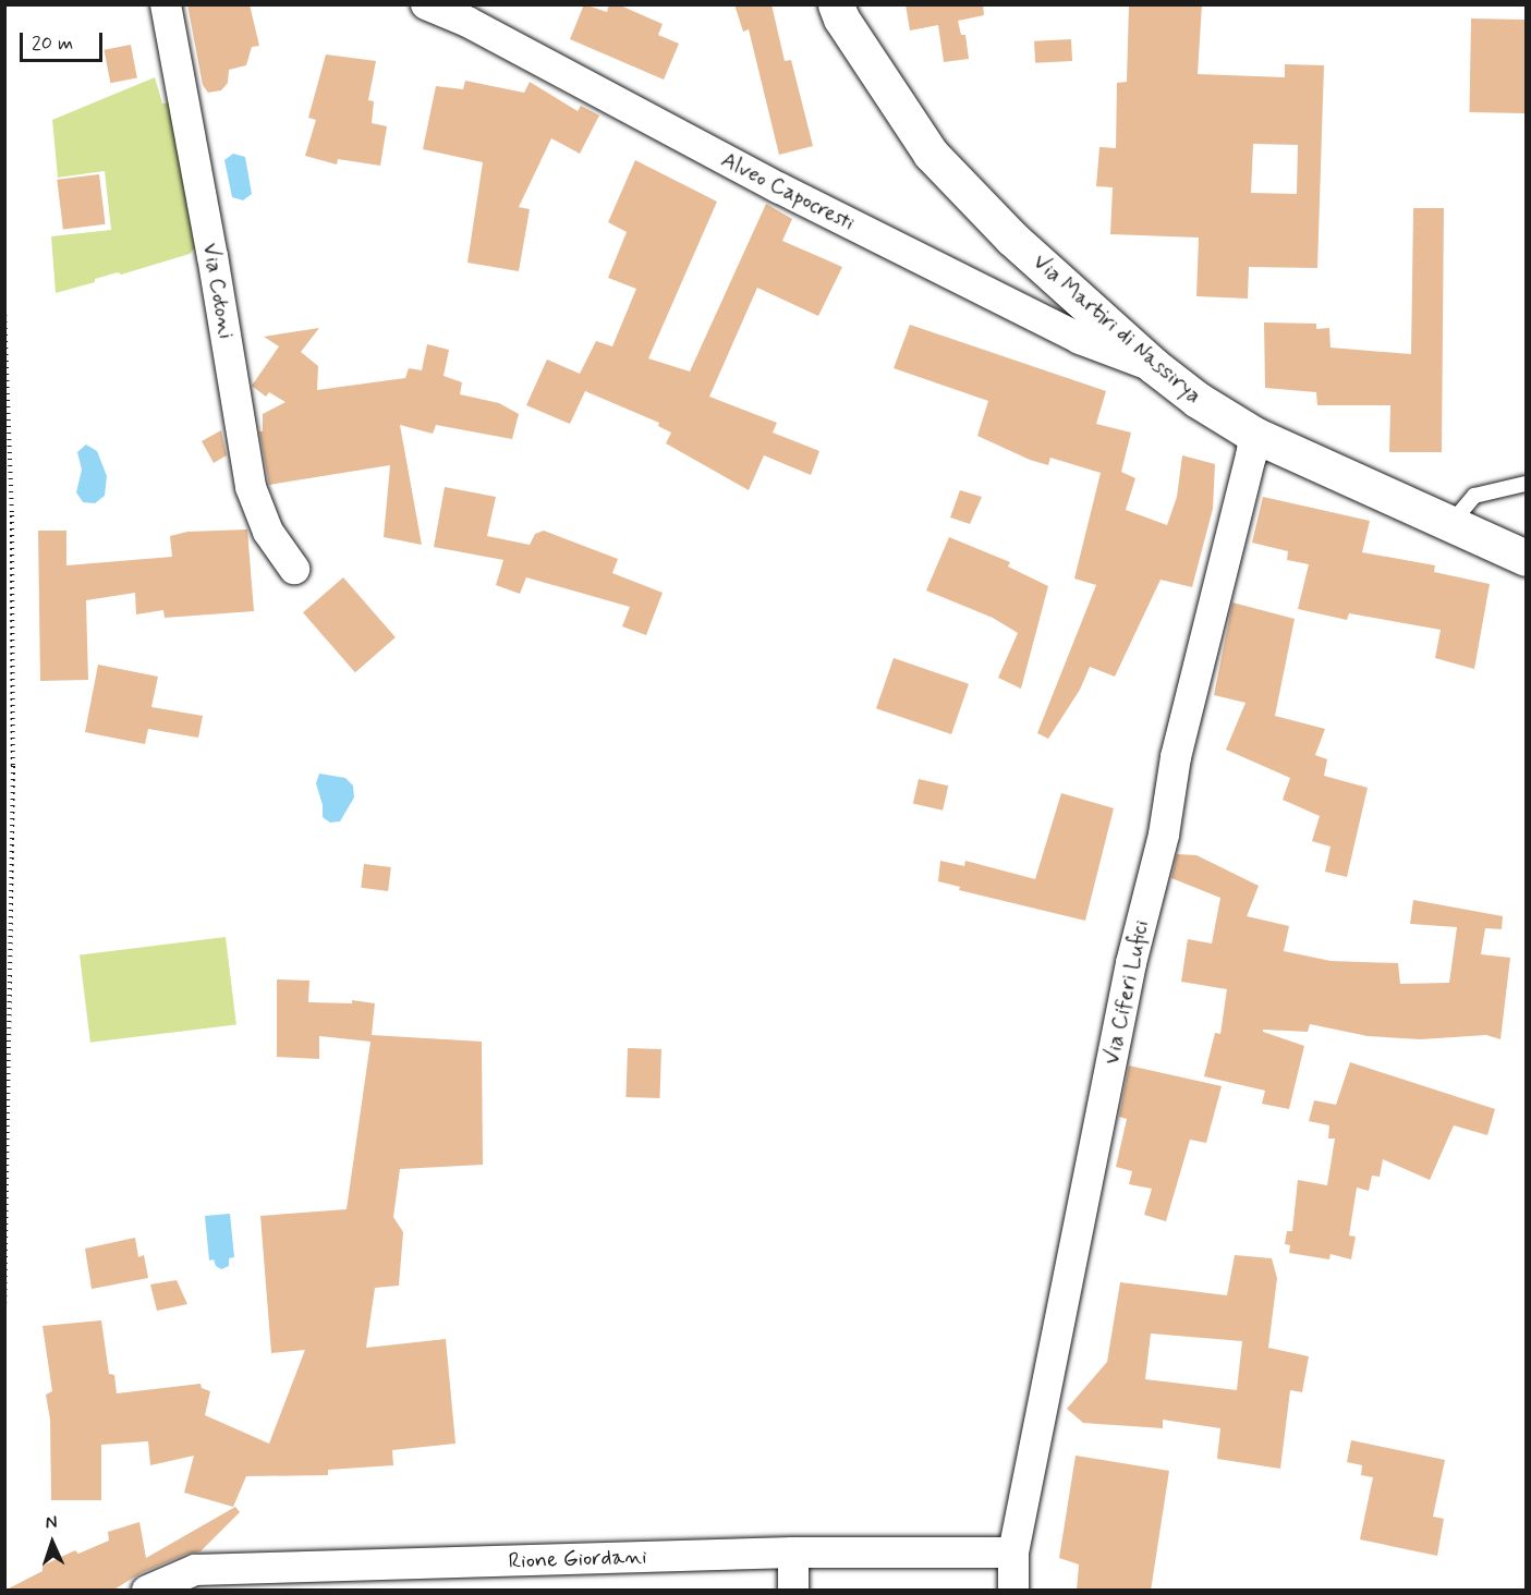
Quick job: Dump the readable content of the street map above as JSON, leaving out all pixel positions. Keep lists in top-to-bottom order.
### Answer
{
  "streets": {
    "street": [
      "Alveo Capocresti",
      "Via Cotoni",
      "Via Martiri di Nassirya",
      "Via Ciferi Lufici",
      "Rione Giordani"
    ]
  },
  "crossings": [
    ["Alveo Capocresti", "Via Martiri di Nassirya"],
    ["Via Martiri di Nassirya", "Via Ciferi Lufici"],
    ["Via Ciferi Lufici", "Rione Giordani"]
  ],
  "scale_bar": "20 m",
  "north": "top"
}
